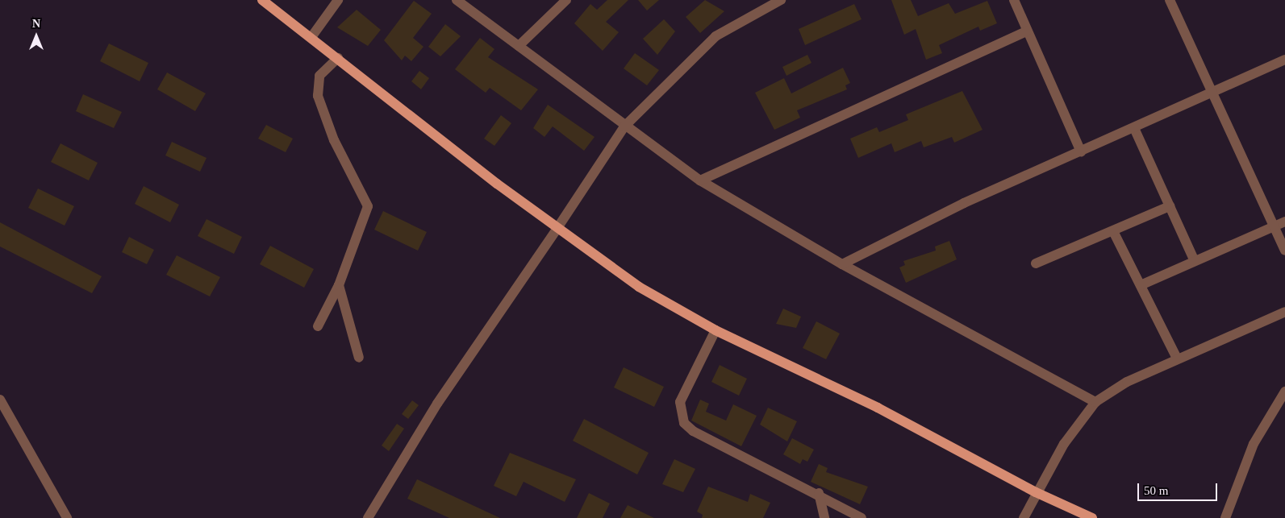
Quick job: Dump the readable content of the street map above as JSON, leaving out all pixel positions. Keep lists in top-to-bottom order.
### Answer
{
  "scale_bar": "50 m",
  "north": "top"
}
